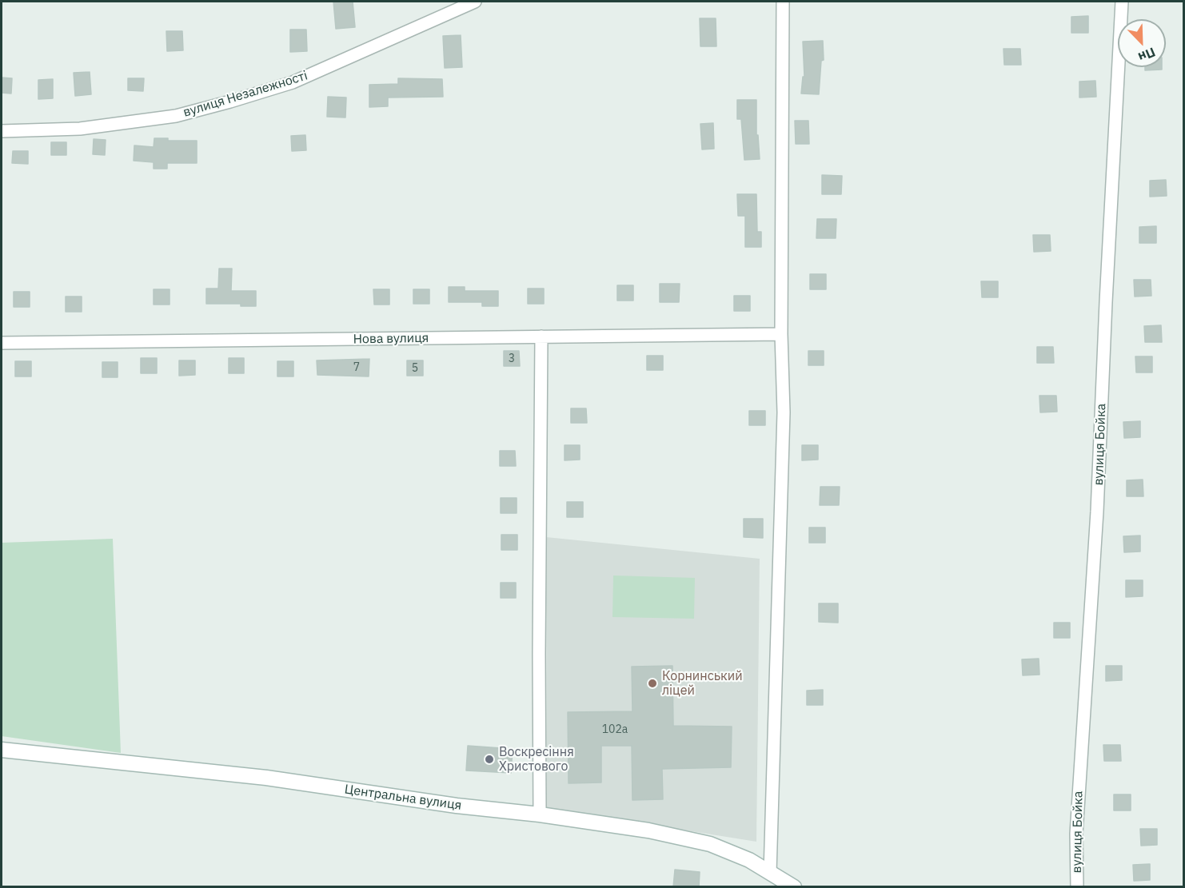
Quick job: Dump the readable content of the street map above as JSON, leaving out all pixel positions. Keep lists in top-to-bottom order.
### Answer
{
  "streets": {
    "street": [
      "вулиця Незалежності",
      "Нова вулиця",
      "вулиця Бойка",
      "Центральна вулиця"
    ]
  },
  "places": ["Корнинський ліцей", "Воскресіння Христового"],
  "house_numbers": [
    "3",
    "7",
    "5",
    "102а"
  ],
  "north": "bottom right"
}
